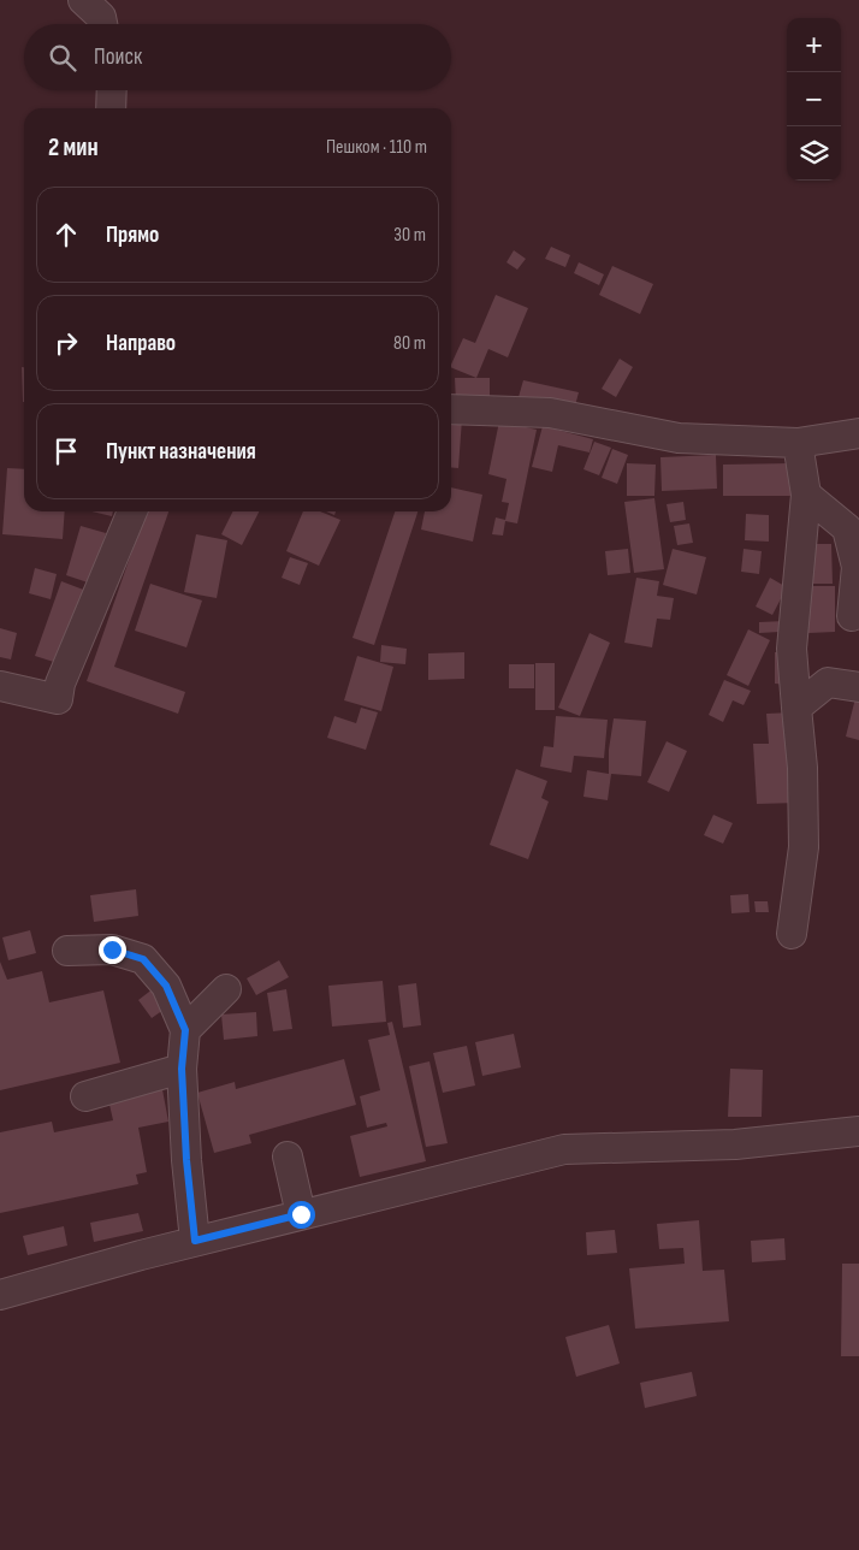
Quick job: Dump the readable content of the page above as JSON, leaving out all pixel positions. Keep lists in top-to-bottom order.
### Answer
{
  "page": {
    "map_buttons": ["+", "−"],
    "search": "Поиск",
    "heading": ["2 мин", "Пешком · 110 m"],
    "list": [
      ["Прямо", "30 m"],
      ["Направо", "80 m"],
      "Пункт назначения"
    ]
  }
}
